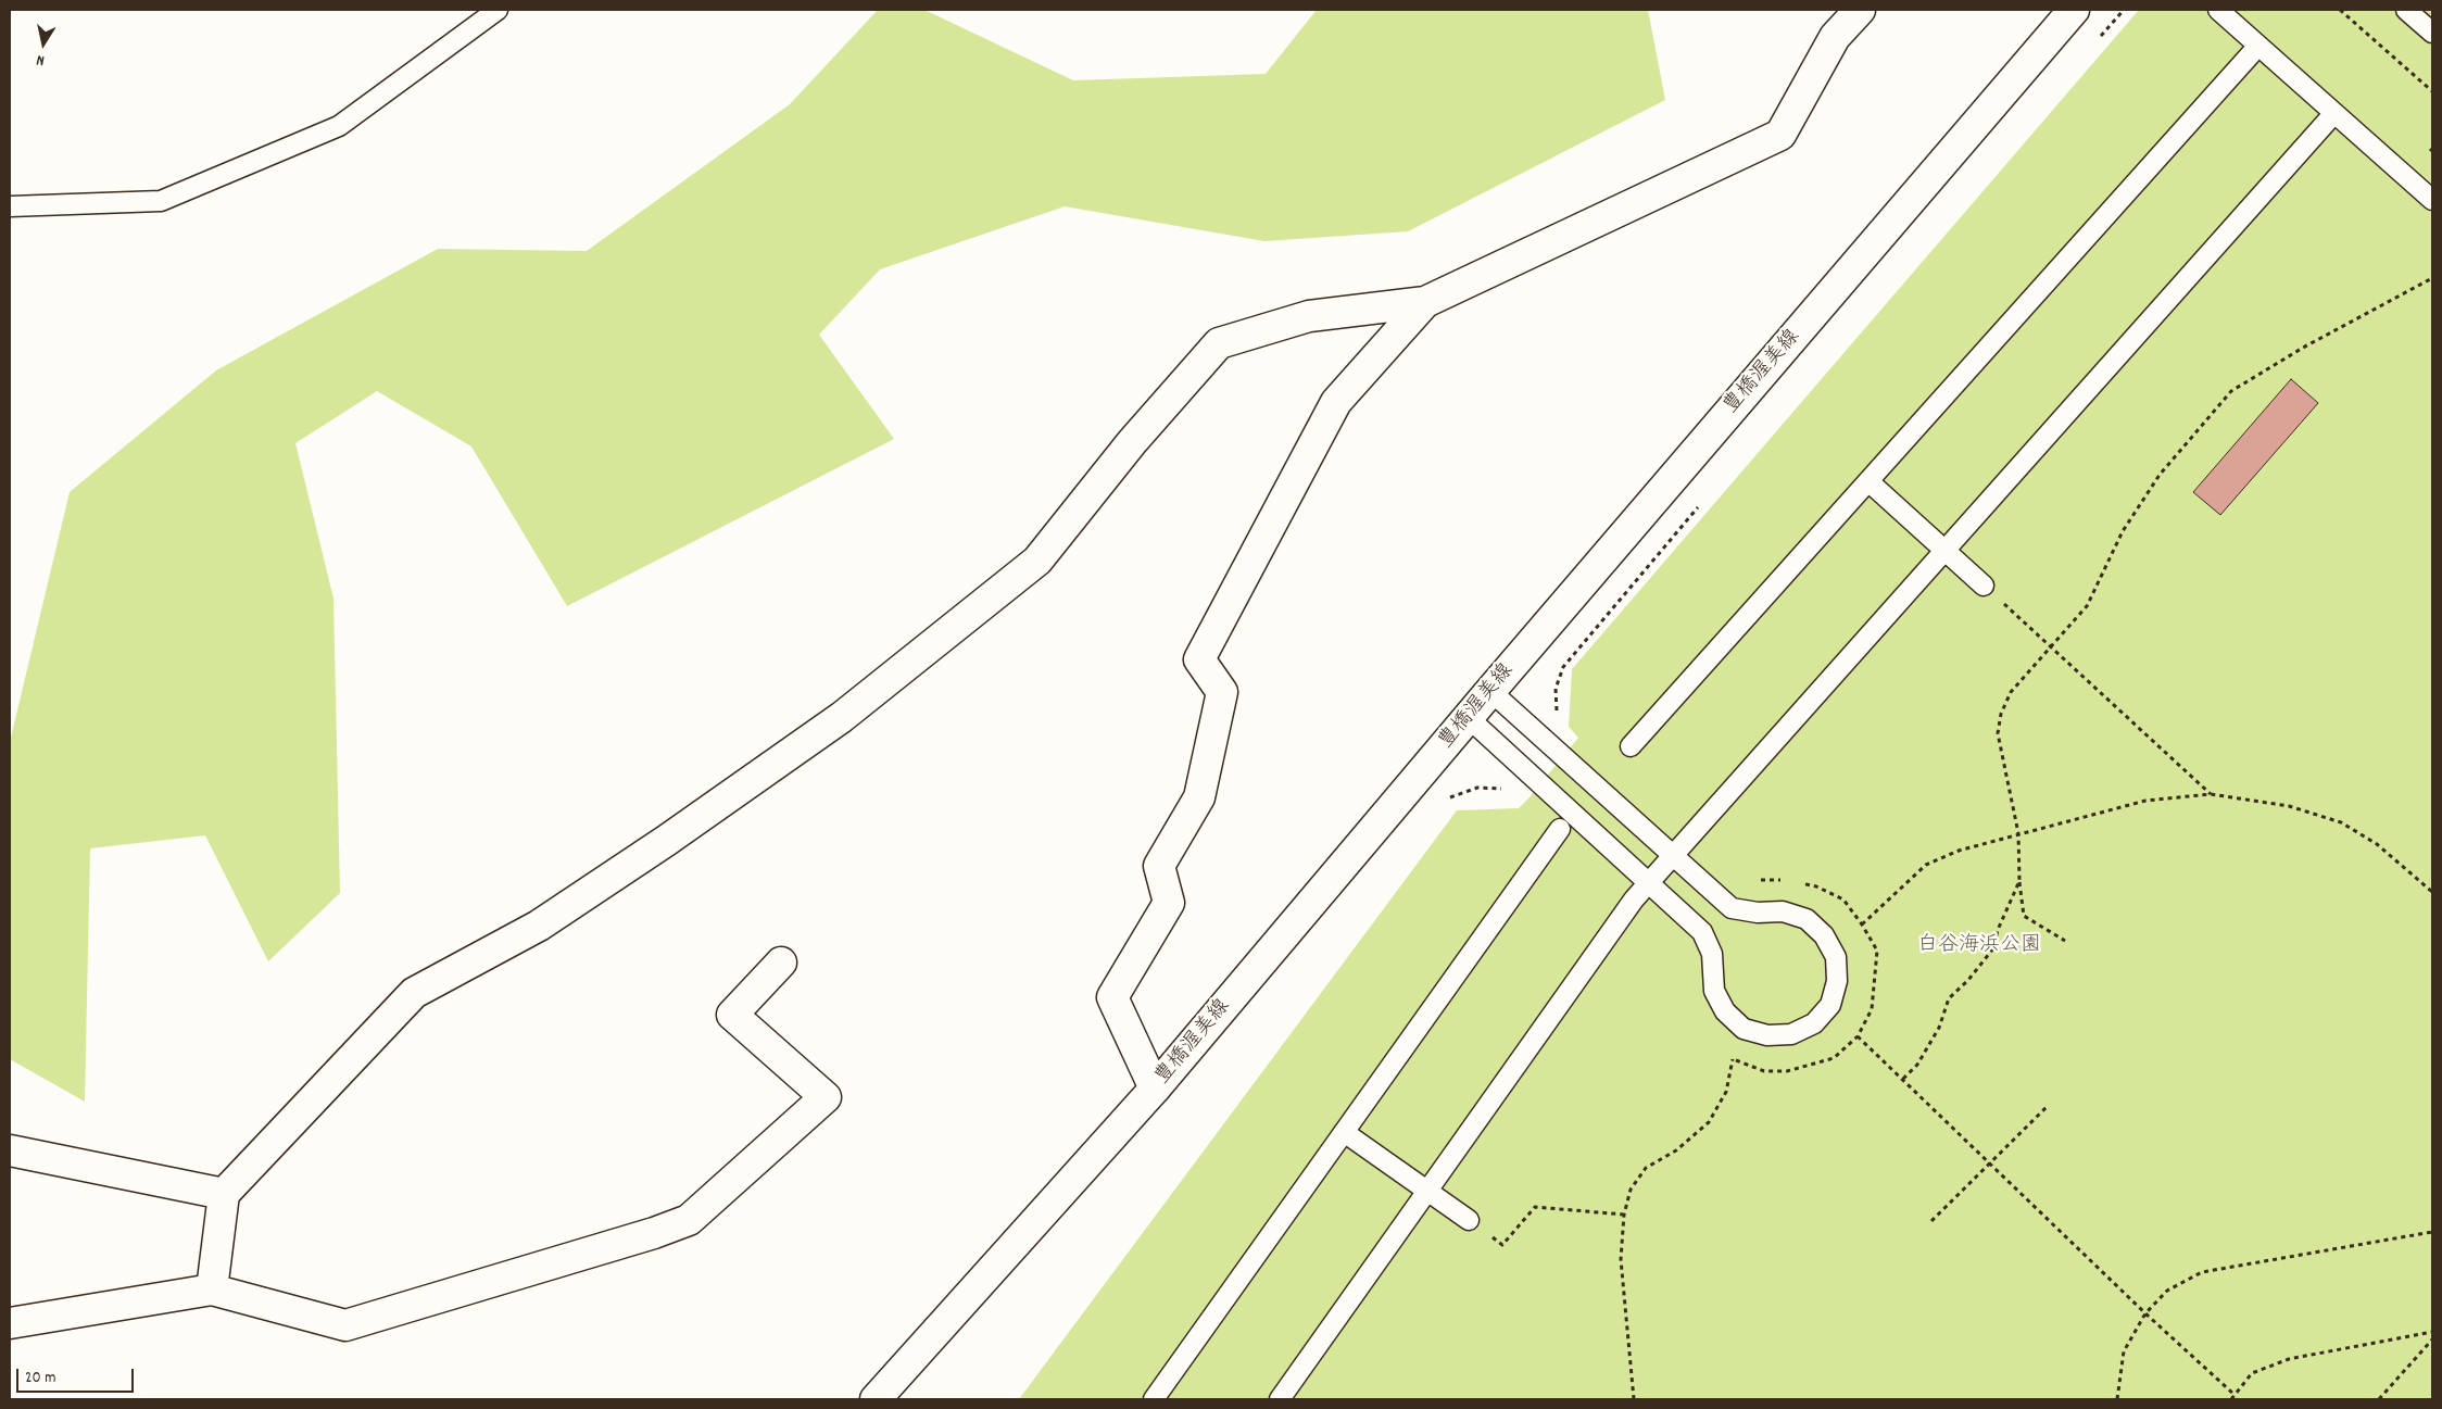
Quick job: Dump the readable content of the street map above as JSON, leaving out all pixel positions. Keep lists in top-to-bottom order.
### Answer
{
  "streets": {
    "street": ["豊橋渥美線"]
  },
  "parks": ["白谷海浜公園"],
  "scale_bar": "20 m",
  "north": "bottom"
}
